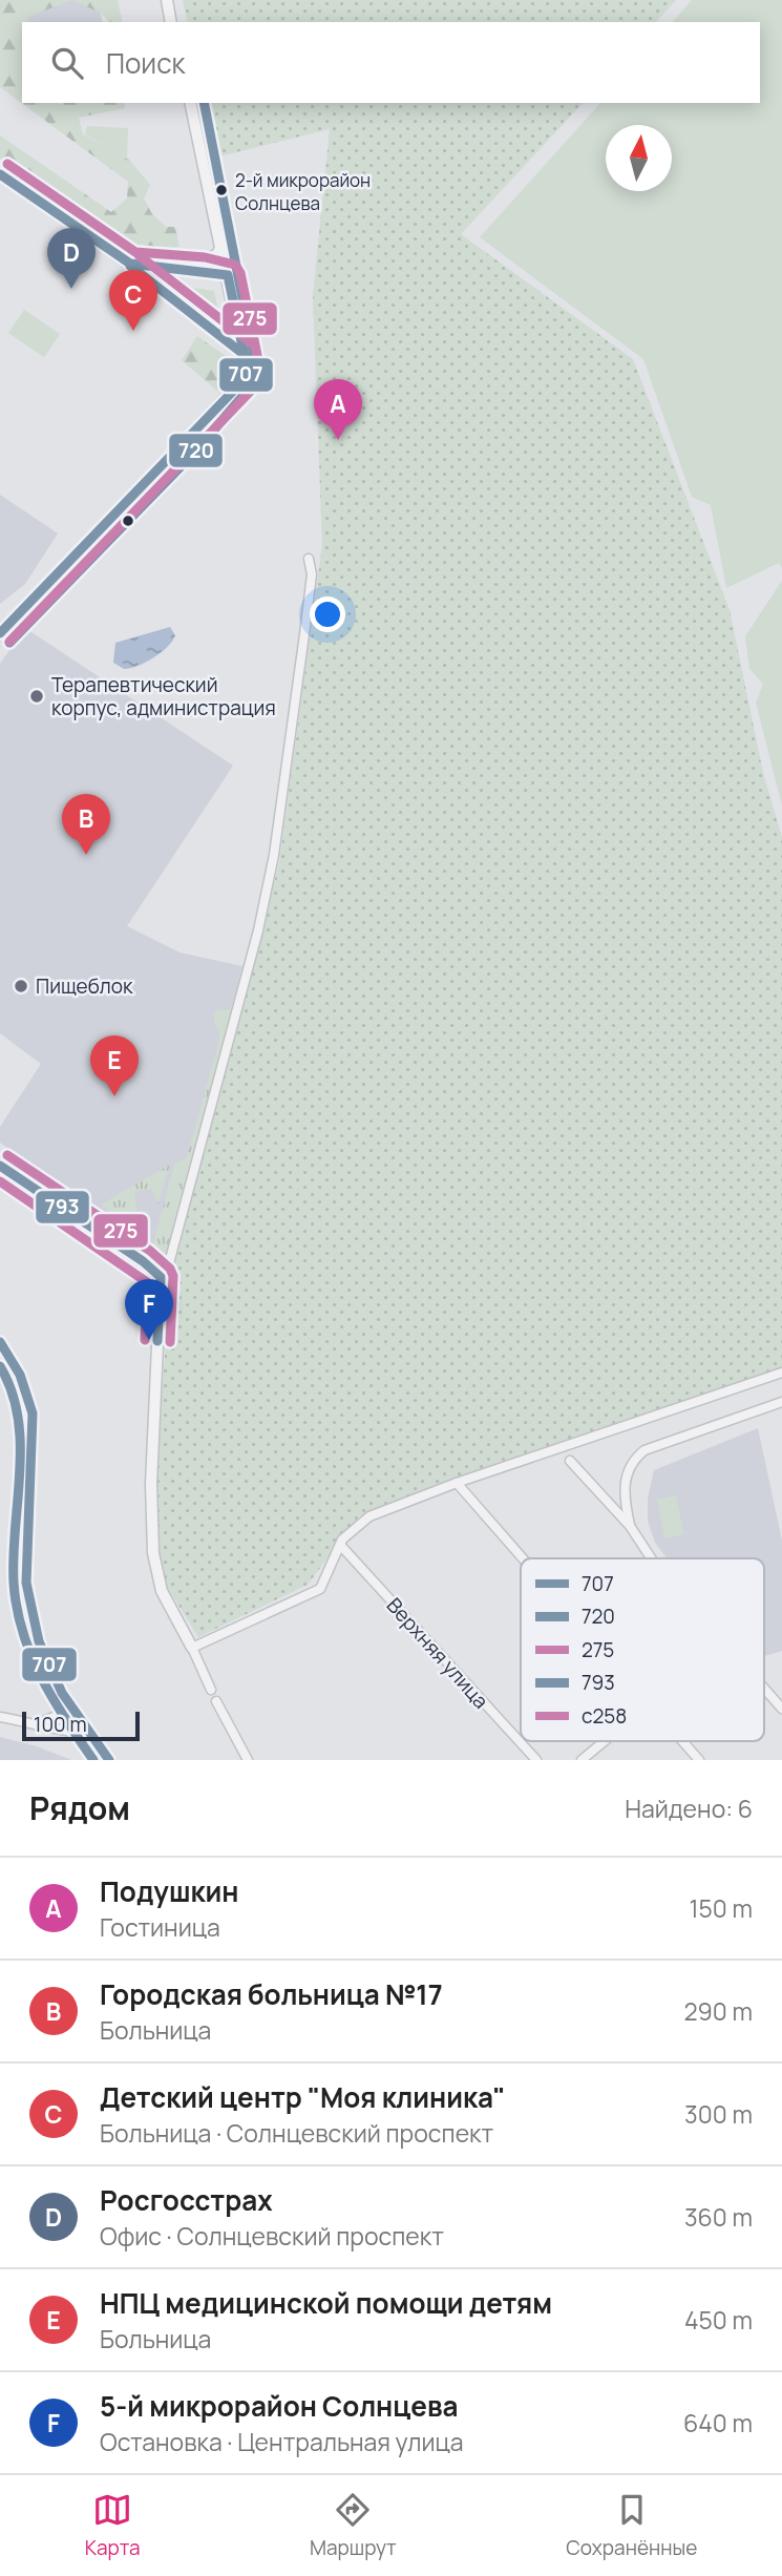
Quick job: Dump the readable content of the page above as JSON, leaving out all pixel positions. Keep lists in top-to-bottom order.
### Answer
{
  "streets": {
    "street": ["Верхняя улица"]
  },
  "places": ["2-й микрорайон Солнцева", "Терапевтический корпус, администрация", "Пищеблок"],
  "lines": [
    "transit line 720",
    "transit line 275",
    "transit line 707",
    "transit line 793",
    "transit line с258"
  ],
  "legend": [
    "707",
    "720",
    "275",
    "793",
    "с258"
  ],
  "scale_bar": "100 m",
  "north": "top",
  "page": {
    "search": "Поиск",
    "pins": [
      "D",
      "C",
      "A",
      "B",
      "E",
      "F"
    ],
    "scale": "100 m",
    "heading": ["Рядом", "Найдено: 6"],
    "list": [
      {
        "mark": "A",
        "name": "Подушкин",
        "note": "Гостиница",
        "value": "150 m"
      },
      {
        "mark": "B",
        "name": "Городская больница №17",
        "note": "Больница",
        "value": "290 m"
      },
      {
        "mark": "C",
        "name": "Детский центр \"Моя клиника\"",
        "note": "Больница · Солнцевский проспект",
        "value": "300 m"
      },
      {
        "mark": "D",
        "name": "Росгосстрах",
        "note": "Офис · Солнцевский проспект",
        "value": "360 m"
      },
      {
        "mark": "E",
        "name": "НПЦ медицинской помощи детям",
        "note": "Больница",
        "value": "450 m"
      },
      {
        "mark": "F",
        "name": "5-й микрорайон Солнцева",
        "note": "Остановка · Центральная улица",
        "value": "640 m"
      }
    ],
    "nav": ["Карта", "Маршрут", "Сохранённые"]
  }
}
